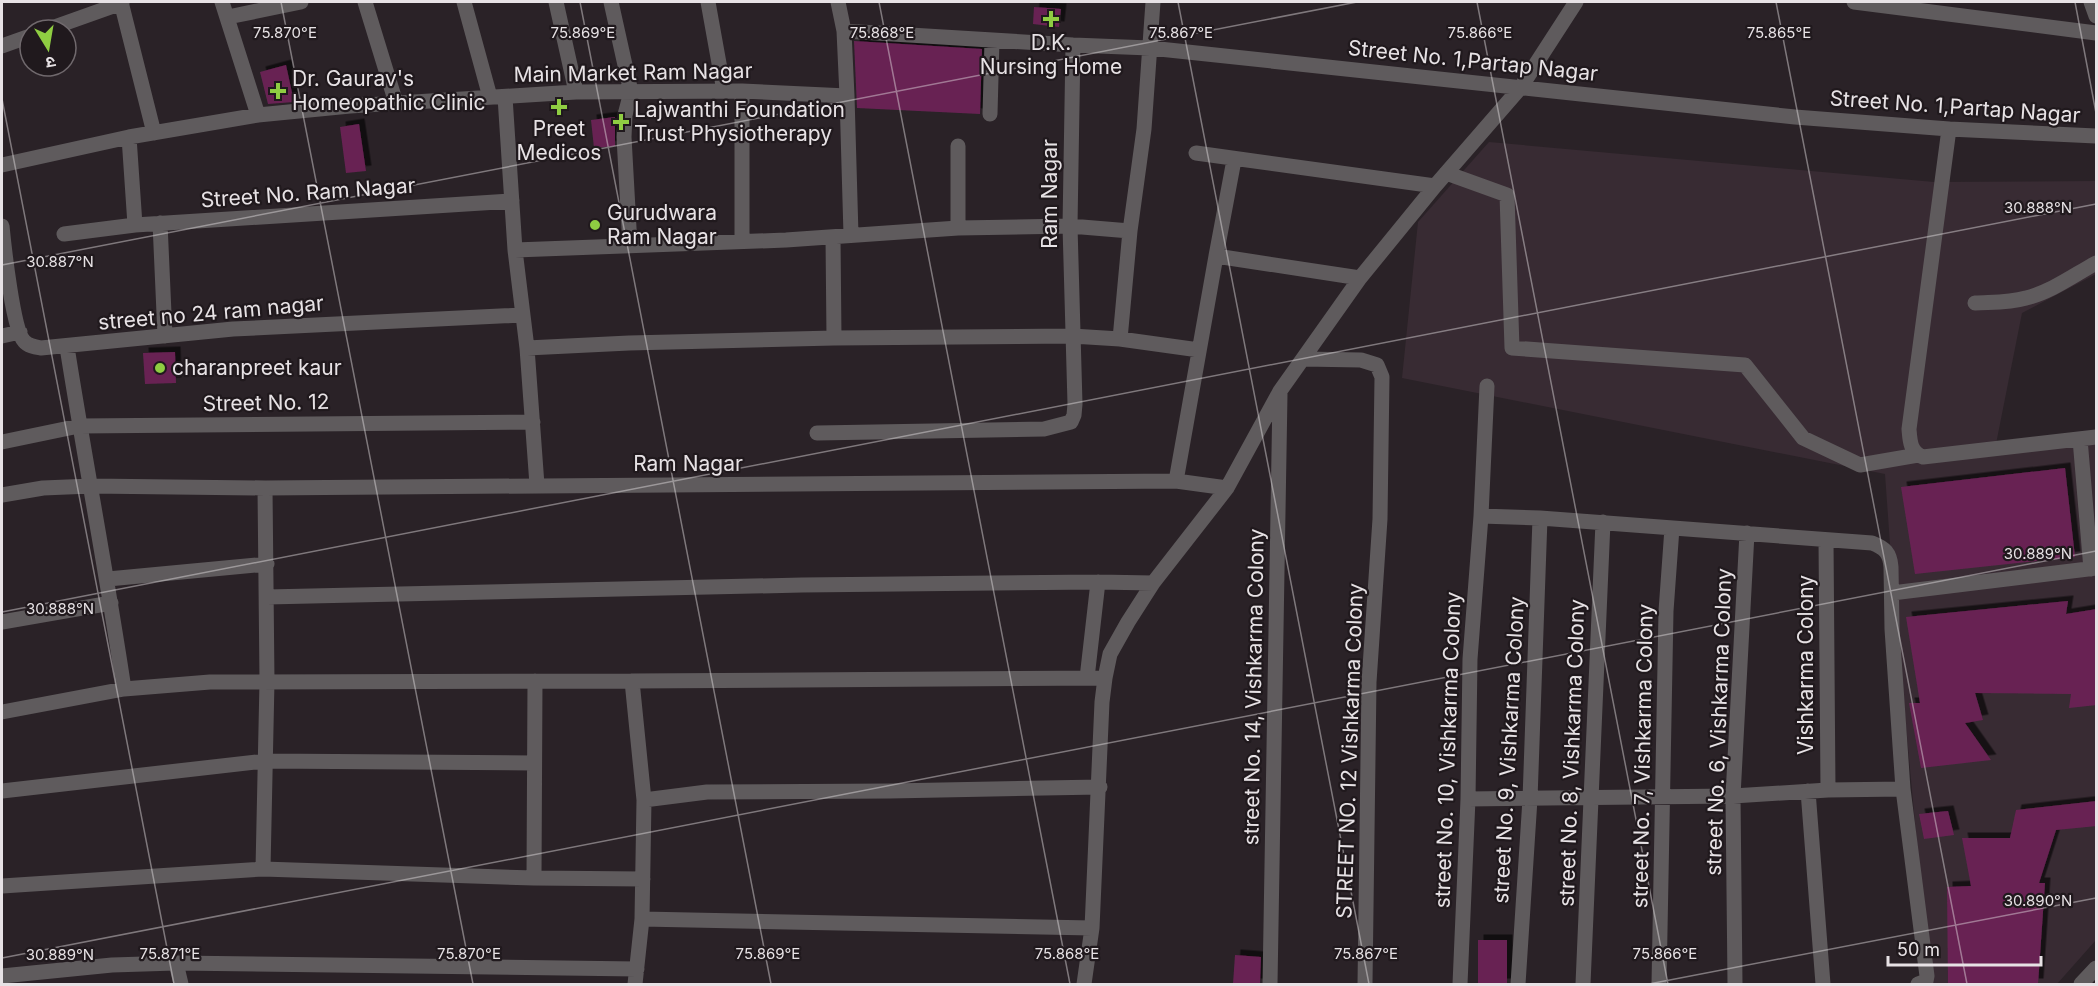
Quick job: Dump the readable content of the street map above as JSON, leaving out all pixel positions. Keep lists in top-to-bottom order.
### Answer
{
  "streets": {
    "street": [
      "Street No. 1,Partap Nagar",
      "Main Market Ram Nagar",
      "Street No. Ram Nagar",
      "Ram Nagar",
      "street no 24 ram nagar",
      "Street No. 12",
      "Vishkarma Colony",
      "street No. 14, Vishkarma Colony",
      "street No. 6, Vishkarma Colony",
      "street No. 10, Vishkarma Colony",
      "street No. 9, Vishkarma Colony",
      "STREET NO. 12 Vishkarma Colony",
      "street No. 8, Vishkarma Colony",
      "street No. 7, Vishkarma Colony"
    ]
  },
  "crossings": [
    ["Street No. 1,Partap Nagar", "Ram Nagar"]
  ],
  "places": {
    "health": [
      "D.K. Nursing Home",
      "Dr. Gaurav's Homeopathic Clinic",
      "Preet Medicos",
      "Lajwanthi Foundation Trust Physiotherapy"
    ],
    "other": ["Gurudwara Ram Nagar", "charanpreet kaur"]
  },
  "scale_bar": "50 m",
  "north": "bottom",
  "coordinates": [
    "75.870°E",
    "75.869°E",
    "75.868°E",
    "75.867°E",
    "75.866°E",
    "75.865°E",
    "30.888°N",
    "30.887°N",
    "30.889°N",
    "30.890°N",
    "75.871°E"
  ]
}
